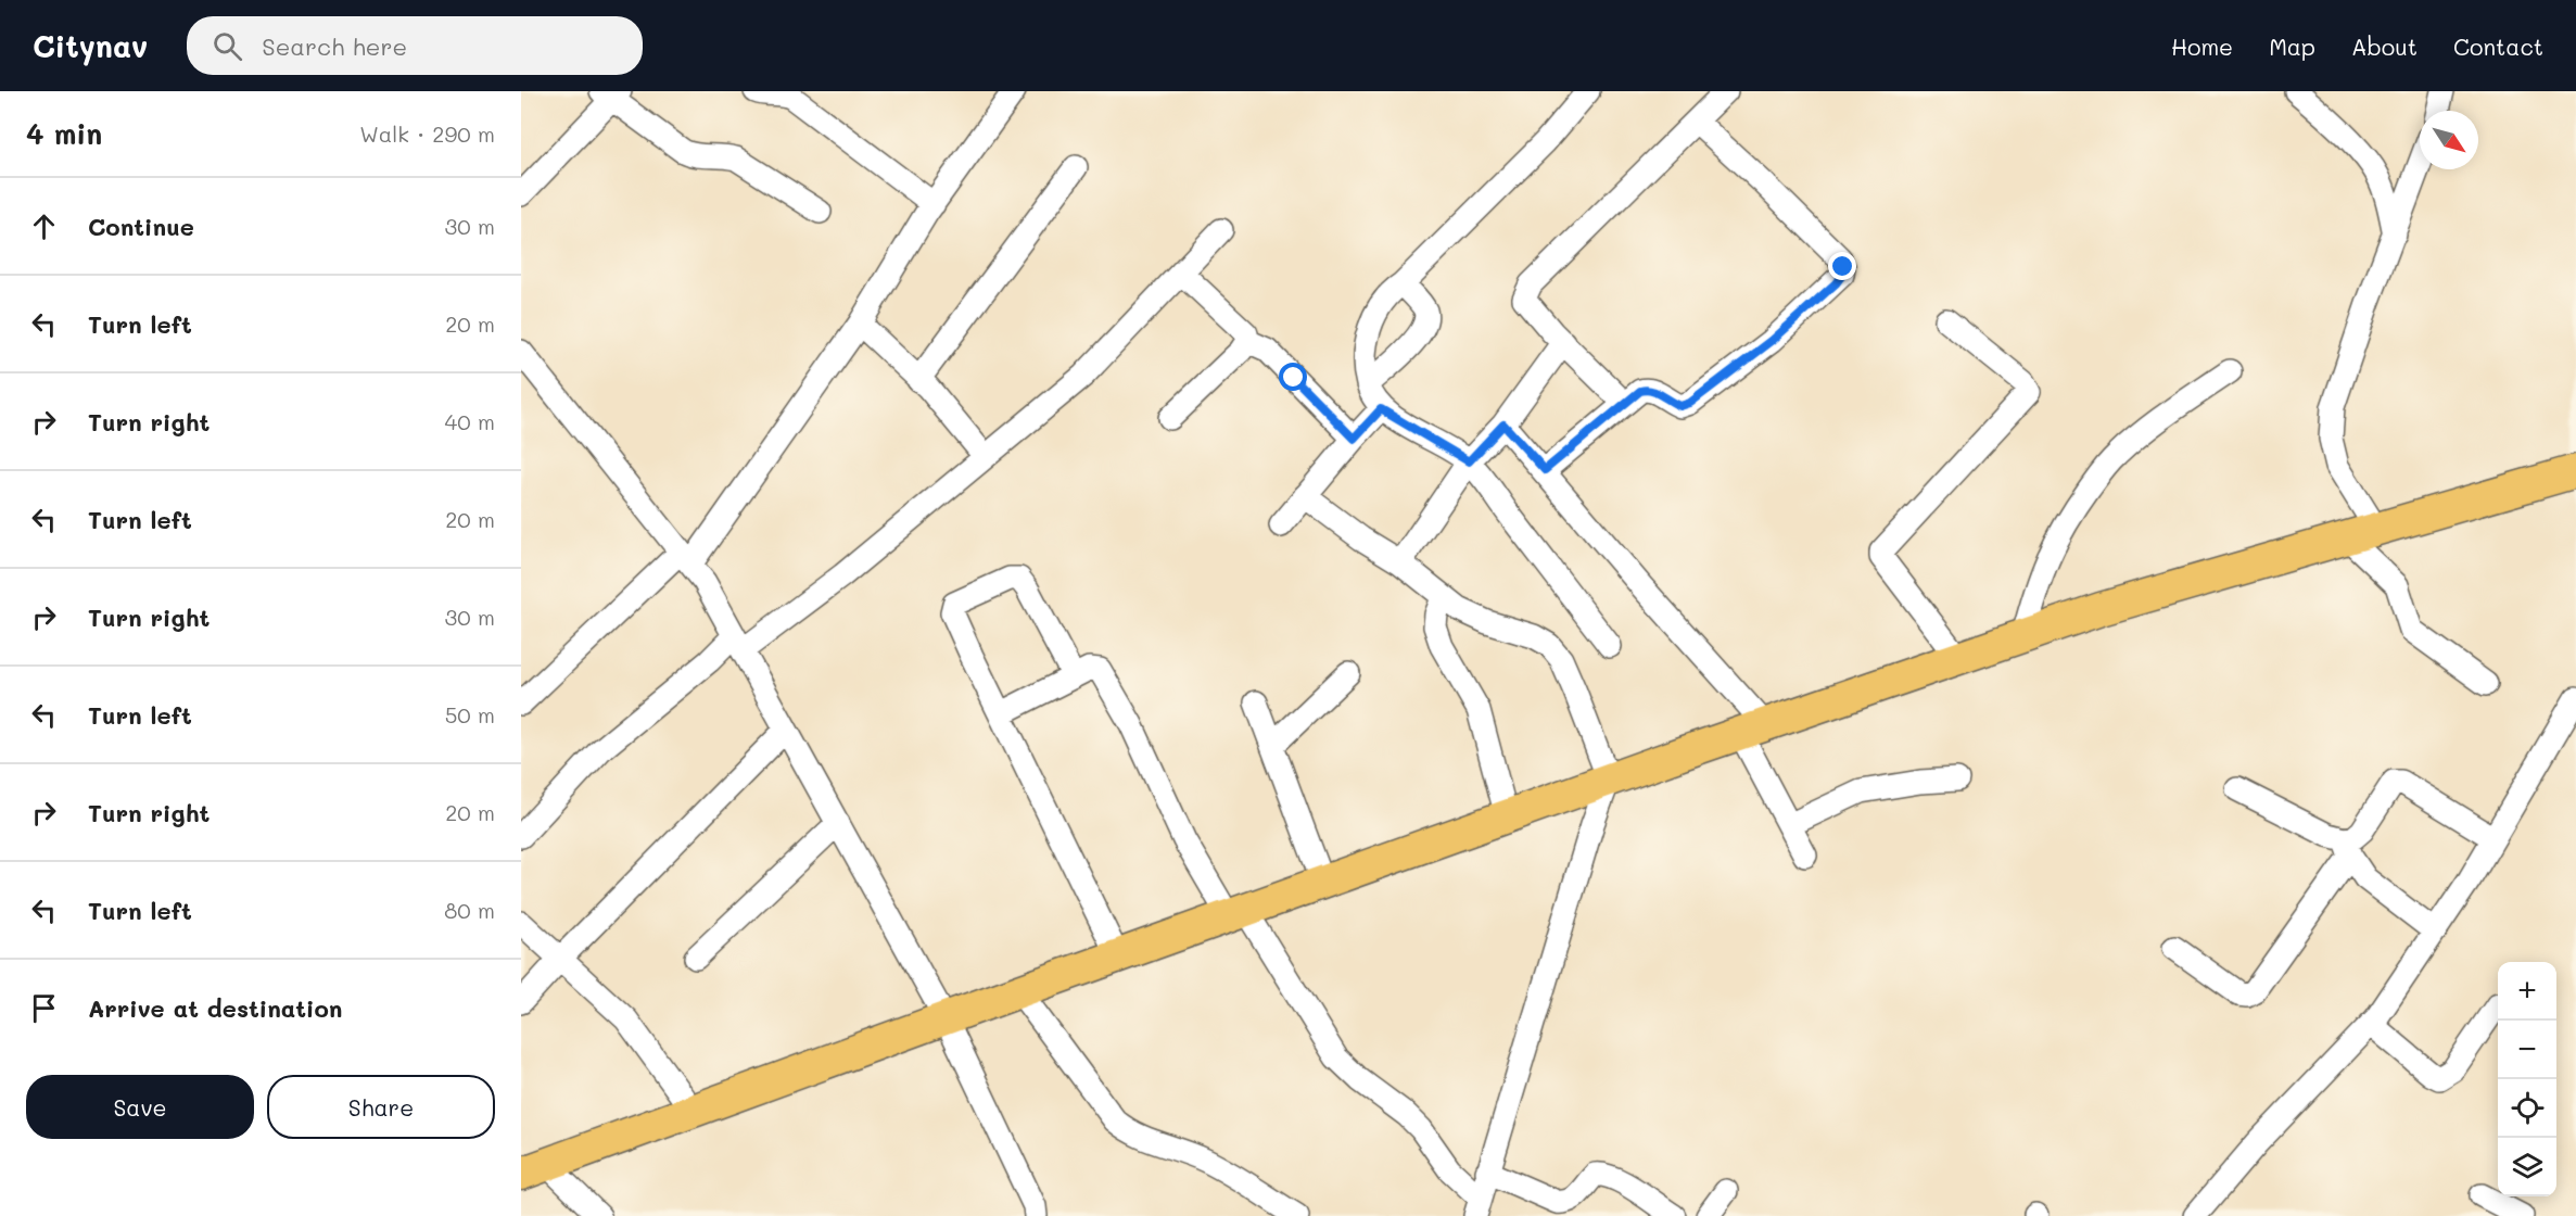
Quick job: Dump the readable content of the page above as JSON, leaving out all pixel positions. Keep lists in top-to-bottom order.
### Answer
{
  "north": "bottom right",
  "page": {
    "header": "Citynav",
    "search": "Search here",
    "nav": [
      "Home",
      "Map",
      "About",
      "Contact"
    ],
    "heading": ["4 min", "Walk · 290 m"],
    "list": [
      ["Continue", "30 m"],
      ["Turn left", "20 m"],
      ["Turn right", "40 m"],
      ["Turn left", "20 m"],
      ["Turn right", "30 m"],
      ["Turn left", "50 m"],
      ["Turn right", "20 m"],
      ["Turn left", "80 m"],
      "Arrive at destination"
    ],
    "map_buttons": ["+", "−"],
    "buttons": ["Save", "Share"]
  }
}
